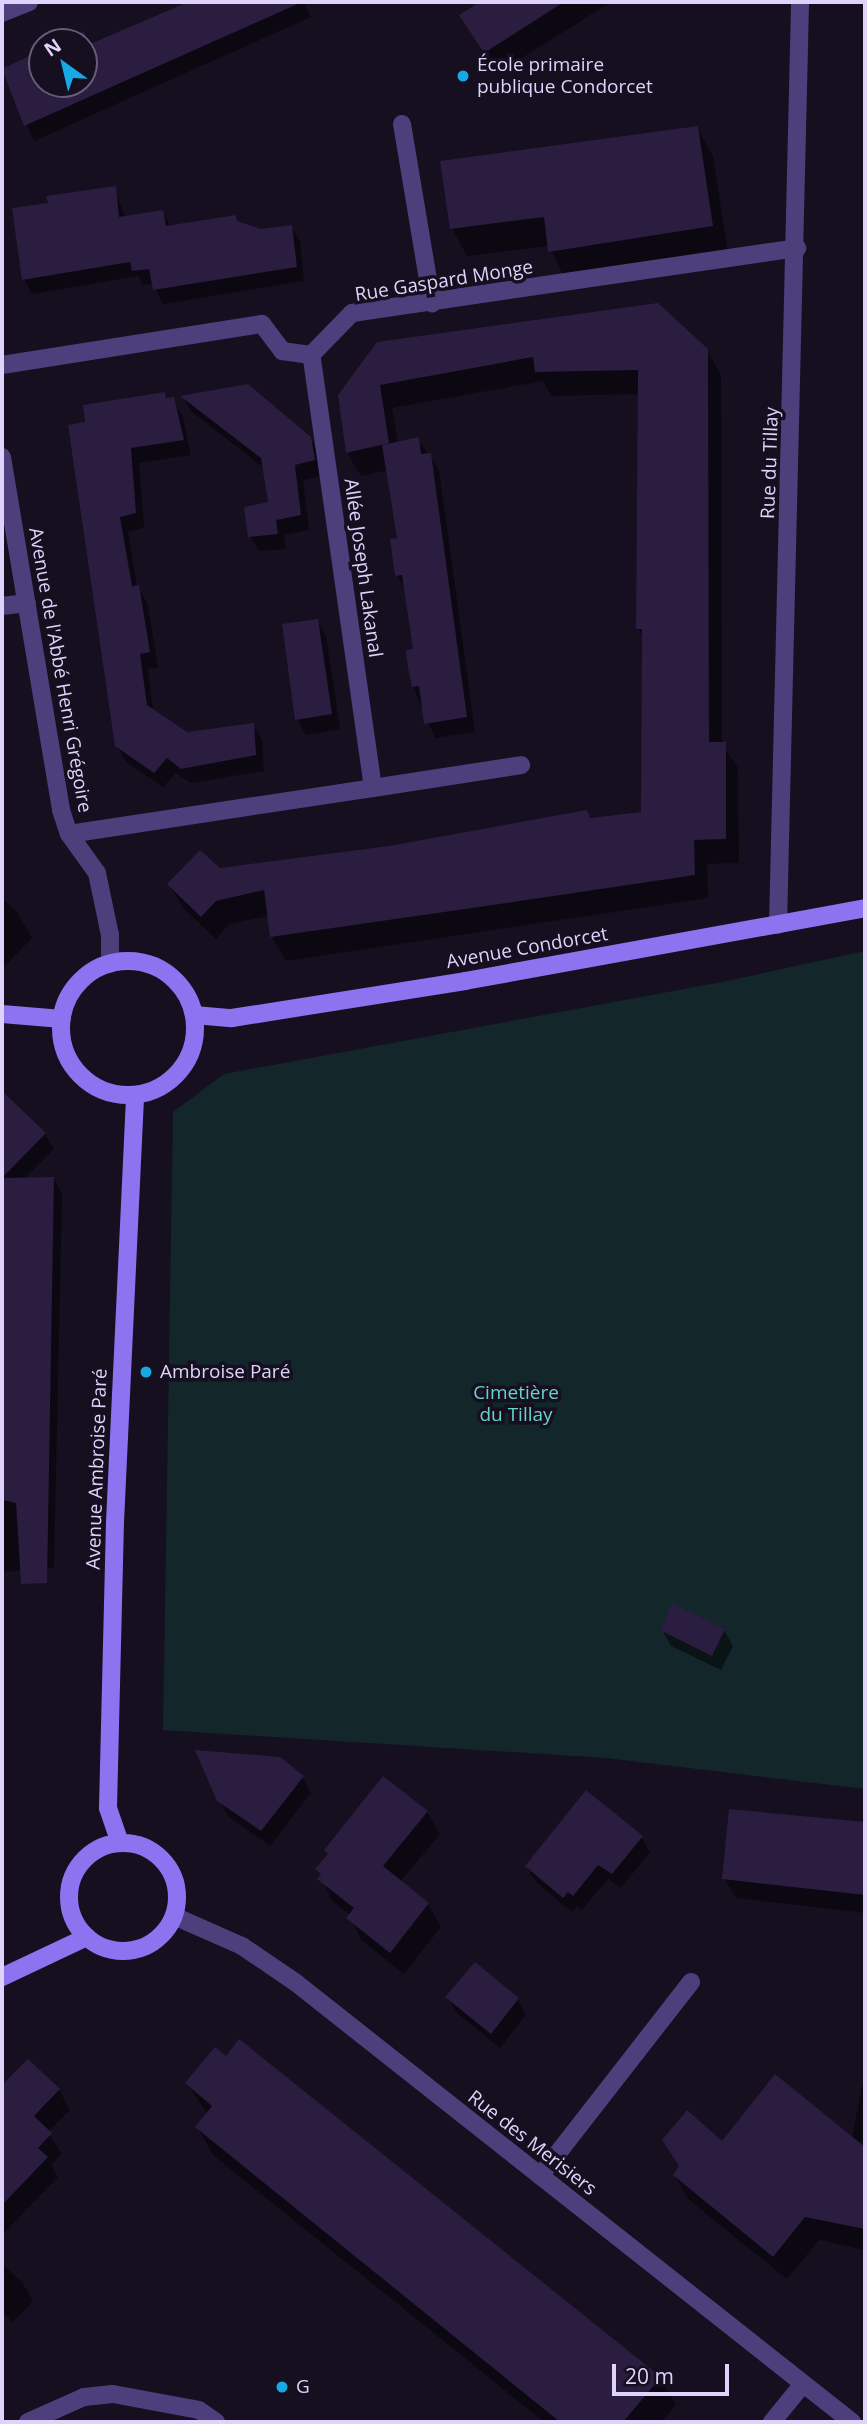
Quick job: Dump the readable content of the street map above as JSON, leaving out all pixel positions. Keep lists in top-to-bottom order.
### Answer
{
  "streets": {
    "street": [
      "Rue Gaspard Monge",
      "Rue du Tillay",
      "Allée Joseph Lakanal",
      "Avenue de l'Abbé Henri Grégoire",
      "Avenue Condorcet",
      "Avenue Ambroise Paré",
      "Rue des Merisiers"
    ]
  },
  "crossings": [
    ["Rue Gaspard Monge", "Rue du Tillay"],
    ["Rue Gaspard Monge", "Allée Joseph Lakanal"],
    ["Rue du Tillay", "Avenue Condorcet"],
    ["Avenue de l'Abbé Henri Grégoire", "Avenue Condorcet"],
    ["Avenue de l'Abbé Henri Grégoire", "Avenue Ambroise Paré"],
    ["Avenue Condorcet", "Avenue Ambroise Paré"],
    ["Avenue Ambroise Paré", "Rue des Merisiers"]
  ],
  "parks": ["Cimetière du Tillay"],
  "places": ["École primaire publique Condorcet", "Ambroise Paré", "G"],
  "scale_bar": "20 m",
  "north": "top left"
}
